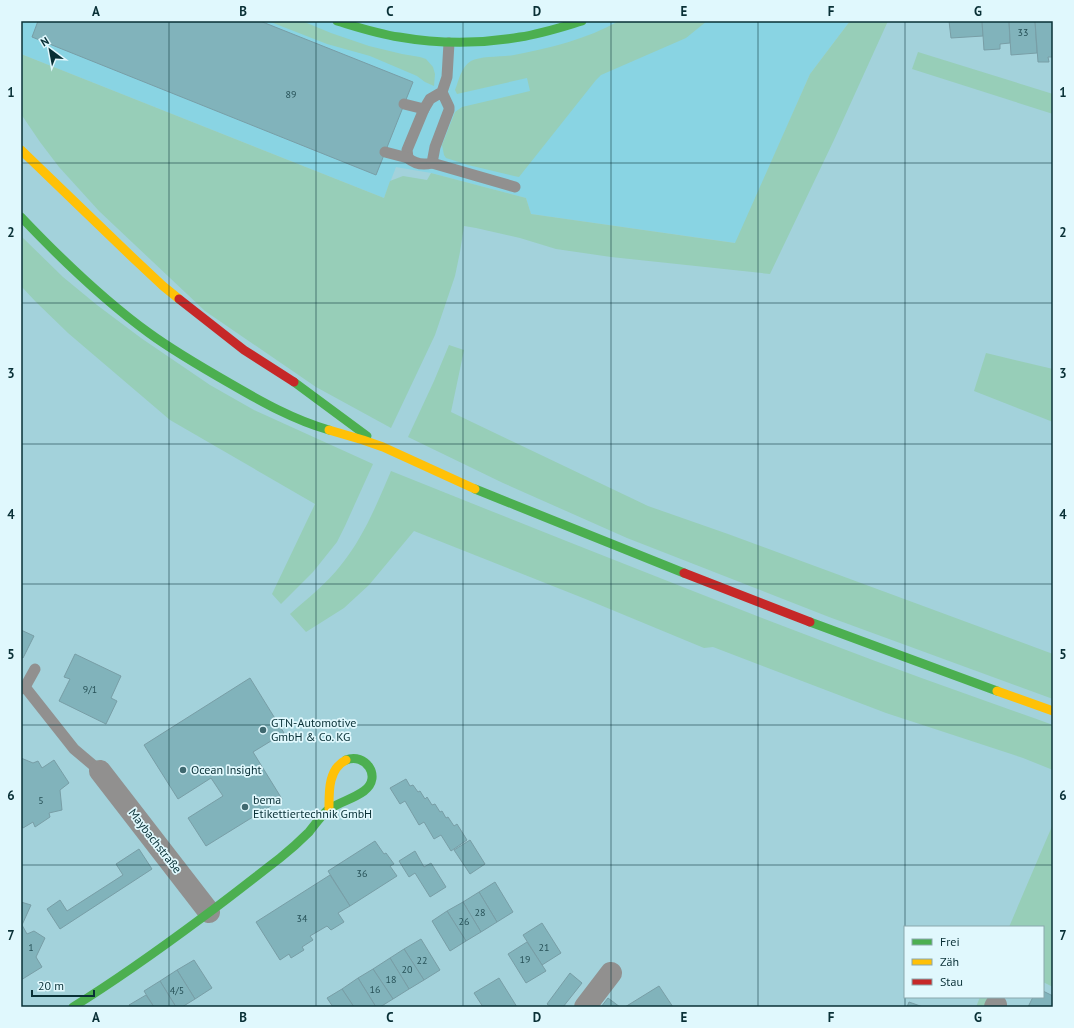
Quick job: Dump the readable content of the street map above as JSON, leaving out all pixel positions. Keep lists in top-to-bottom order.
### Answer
{
  "streets": {
    "street": ["Maybachstraße"]
  },
  "places": ["GTN-Automotive GmbH & Co. KG", "Ocean Insight", "bema Etikettiertechnik GmbH"],
  "house_numbers": [
    "33",
    "89",
    "9/1",
    "5",
    "36",
    "28",
    "34",
    "26",
    "1",
    "21",
    "19",
    "22",
    "20",
    "18",
    "16",
    "4/5"
  ],
  "legend": ["Frei", "Zäh", "Stau"],
  "scale_bar": "20 m",
  "north": "top left",
  "grid": {
    "columns": [
      "A",
      "B",
      "C",
      "D",
      "E",
      "F",
      "G"
    ],
    "rows": [
      "1",
      "2",
      "3",
      "4",
      "5",
      "6",
      "7"
    ]
  }
}
